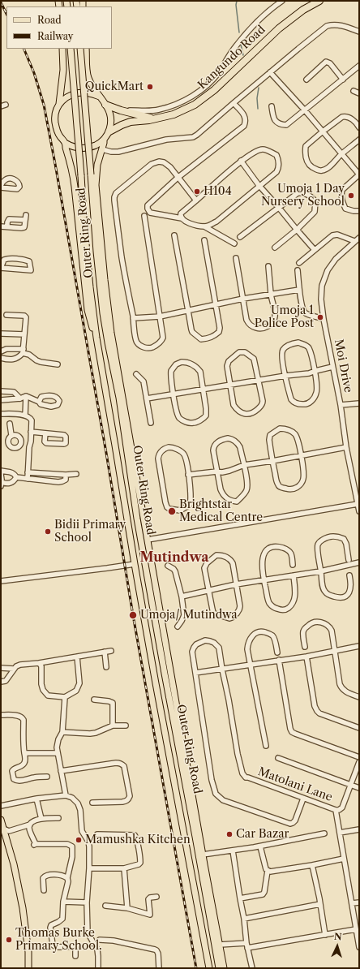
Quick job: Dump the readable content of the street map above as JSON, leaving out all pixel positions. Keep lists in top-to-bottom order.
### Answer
{
  "streets": {
    "highway": ["Kangundo Road"],
    "main road": ["Outer Ring Road"],
    "street": ["Moi Drive", "Matolani Lane"]
  },
  "crossings": [
    ["Kangundo Road", "Outer Ring Road"]
  ],
  "districts": ["Mutindwa"],
  "places": [
    "QuickMart",
    "H104",
    "Umoja 1 Day Nursery School",
    "Umoja 1 Police Post",
    "Brightstar Medical Centre",
    "Bidii Primary School",
    "Umoja/ Mutindwa",
    "Car Bazar",
    "Mamushka Kitchen",
    "Thomas Burke Primary School."
  ],
  "legend": ["Road", "Railway"],
  "north": "top"
}
